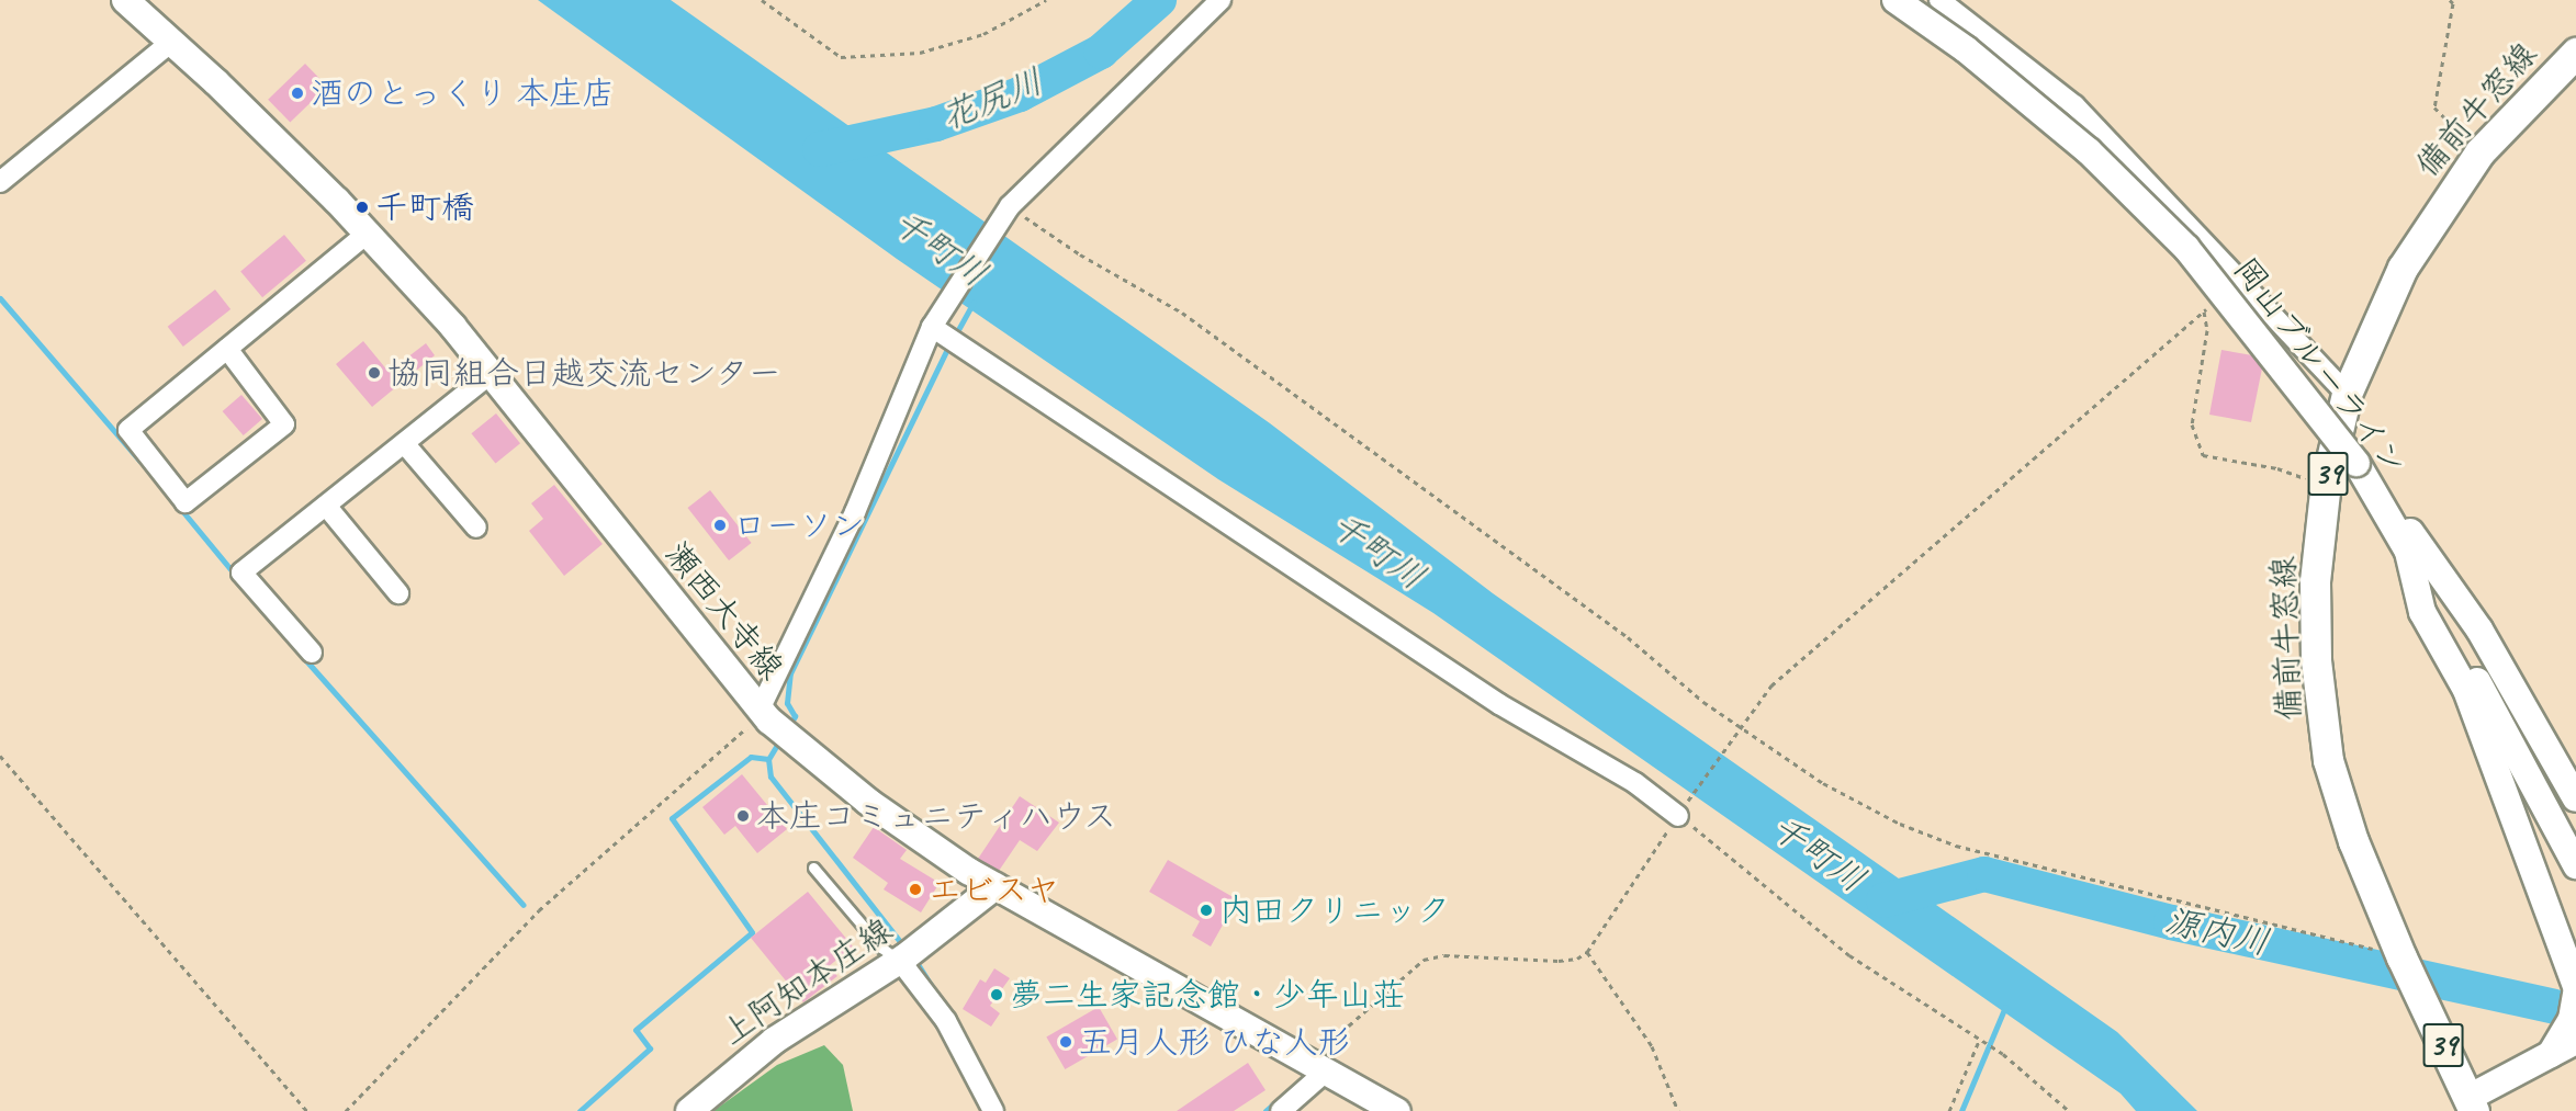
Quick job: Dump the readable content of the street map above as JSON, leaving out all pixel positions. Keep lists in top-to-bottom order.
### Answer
{
  "streets": {
    "main road": [
      "備前牛窓線",
      "岡山ブルーライン",
      "39",
      "瀬西大寺線",
      "上阿知本庄線"
    ]
  },
  "crossings": [
    ["瀬西大寺線", "上阿知本庄線"]
  ],
  "water": ["花尻川", "千町川", "源内川"],
  "places": [
    "酒のとっくり 本庄店",
    "千町橋",
    "協同組合日越交流センター",
    "ローソン",
    "本庄コミュニティハウス",
    "エビスヤ",
    "内田クリニック",
    "夢二生家記念館・少年山荘",
    "五月人形 ひな人形"
  ]
}
